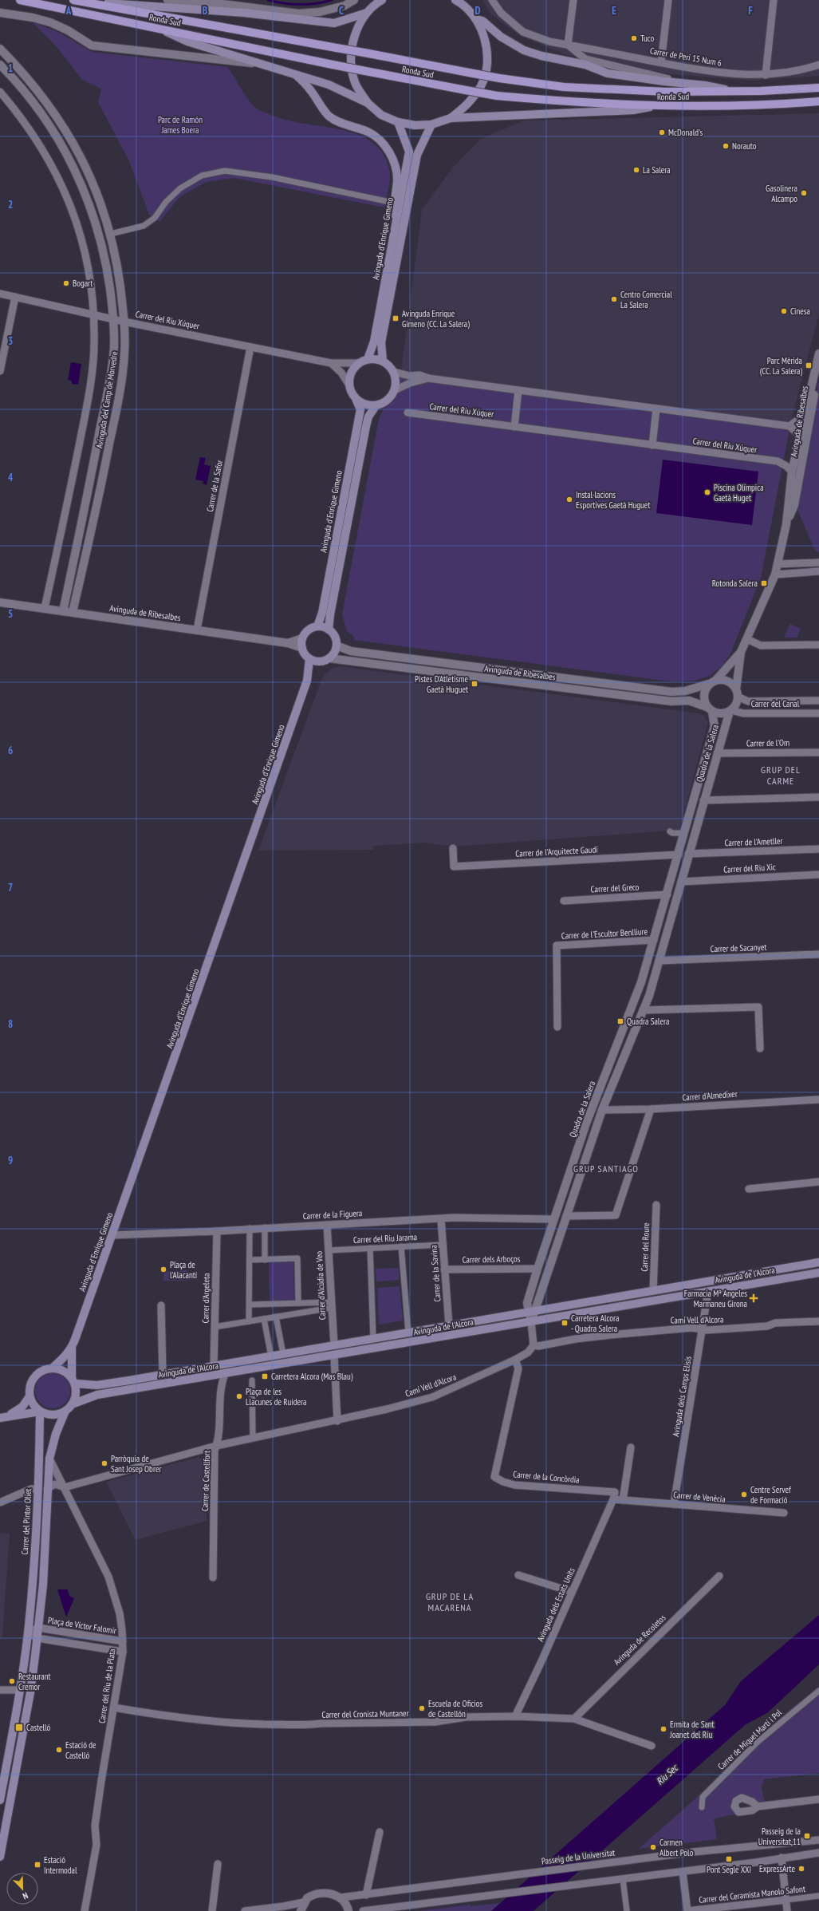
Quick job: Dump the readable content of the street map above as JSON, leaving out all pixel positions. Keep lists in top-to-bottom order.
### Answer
{
  "streets": {
    "main road": [
      "Ronda Sud",
      "Avinguda d'Enrique Gimeno",
      "Avinguda de l'Alcora",
      "Carrer del Pintor Oliet"
    ],
    "street": [
      "Carrer de Peri 15 Num 6",
      "Carrer del Riu Xúquer",
      "Avinguda del Camp de Morvedre",
      "Avinguda de Ribesalbes",
      "Carrer de la Safor",
      "Carrer del Canal",
      "Carrer de l'Om",
      "Quadra de la Salera",
      "Carrer de l'Ametller",
      "Carrer de l'Arquitecte Gaudí",
      "Carrer del Riu Xic",
      "Carrer del Greco",
      "Carrer de l'Escultor Benlliure",
      "Carrer de Sacanyet",
      "Carrer d'Almedíxer",
      "Carrer de la Figuera",
      "Carrer del Riu Jarama",
      "Carrer del Roure",
      "Carrer dels Arboços",
      "Carrer de la Savina",
      "Carrer d'Alcúdia de Veo",
      "Carrer d'Argeleta",
      "Camí Vell d'Alcora",
      "Avinguda dels Camps Elisis",
      "Carrer de la Concòrdia",
      "Carrer de Castellfort",
      "Carrer de Venècia",
      "Avinguda dels Estats Units",
      "Plaça de Víctor Falomir",
      "Avinguda de Recoletos",
      "Carrer del Riu de la Plata",
      "Carrer del Cronista Muntaner",
      "Carrer de Miquel Martí i Pol",
      "Passeig de la Universitat",
      "Carrer del Ceramista Manolo Safont"
    ]
  },
  "crossings": [
    ["Avinguda d'Enrique Gimeno", "Carrer del Riu Xúquer"],
    ["Avinguda d'Enrique Gimeno", "Avinguda de Ribesalbes"],
    ["Avinguda d'Enrique Gimeno", "Carrer de la Figuera"],
    ["Avinguda d'Enrique Gimeno", "Avinguda de l'Alcora"],
    ["Avinguda d'Enrique Gimeno", "Carrer del Pintor Oliet"],
    ["Carrer del Riu Xúquer", "Avinguda del Camp de Morvedre"],
    ["Carrer del Riu Xúquer", "Avinguda de Ribesalbes"],
    ["Carrer del Riu Xúquer", "Carrer de la Safor"],
    ["Avinguda del Camp de Morvedre", "Avinguda de Ribesalbes"],
    ["Avinguda de Ribesalbes", "Carrer de la Safor"],
    ["Avinguda de Ribesalbes", "Carrer del Canal"],
    ["Avinguda de Ribesalbes", "Quadra de la Salera"],
    ["Carrer del Canal", "Quadra de la Salera"],
    ["Carrer de l'Om", "Quadra de la Salera"],
    ["Quadra de la Salera", "Carrer de l'Ametller"],
    ["Quadra de la Salera", "Carrer de l'Arquitecte Gaudí"],
    ["Quadra de la Salera", "Carrer del Riu Xic"],
    ["Quadra de la Salera", "Carrer del Greco"],
    ["Quadra de la Salera", "Carrer de l'Escultor Benlliure"],
    ["Quadra de la Salera", "Carrer de Sacanyet"],
    ["Quadra de la Salera", "Carrer d'Almedíxer"],
    ["Quadra de la Salera", "Carrer de la Figuera"],
    ["Quadra de la Salera", "Carrer dels Arboços"],
    ["Quadra de la Salera", "Avinguda de l'Alcora"],
    ["Carrer de la Figuera", "Carrer de la Savina"],
    ["Carrer de la Figuera", "Carrer d'Alcúdia de Veo"],
    ["Carrer de la Figuera", "Carrer d'Argeleta"],
    ["Carrer del Riu Jarama", "Carrer de la Savina"],
    ["Carrer del Riu Jarama", "Carrer d'Alcúdia de Veo"],
    ["Carrer del Roure", "Avinguda de l'Alcora"],
    ["Carrer dels Arboços", "Carrer de la Savina"],
    ["Carrer de la Savina", "Avinguda de l'Alcora"],
    ["Avinguda de l'Alcora", "Carrer d'Alcúdia de Veo"],
    ["Avinguda de l'Alcora", "Carrer d'Argeleta"],
    ["Avinguda de l'Alcora", "Avinguda dels Camps Elisis"],
    ["Avinguda de l'Alcora", "Carrer de Castellfort"],
    ["Avinguda de l'Alcora", "Carrer del Pintor Oliet"],
    ["Camí Vell d'Alcora", "Avinguda dels Camps Elisis"],
    ["Camí Vell d'Alcora", "Carrer de la Concòrdia"],
    ["Camí Vell d'Alcora", "Carrer de Castellfort"],
    ["Camí Vell d'Alcora", "Carrer del Riu de la Plata"],
    ["Avinguda dels Camps Elisis", "Carrer de Venècia"],
    ["Carrer de la Concòrdia", "Carrer de Venècia"],
    ["Carrer de la Concòrdia", "Avinguda dels Estats Units"],
    ["Carrer de Venècia", "Avinguda dels Estats Units"],
    ["Avinguda dels Estats Units", "Carrer del Cronista Muntaner"],
    ["Plaça de Víctor Falomir", "Carrer del Riu de la Plata"],
    ["Avinguda de Recoletos", "Carrer del Cronista Muntaner"],
    ["Carrer del Riu de la Plata", "Carrer del Cronista Muntaner"]
  ],
  "districts": ["GRUP DEL CARME", "GRUP SANTIAGO", "GRUP DE LA MACARENA"],
  "water": ["Riu Sec"],
  "parks": ["Parc de Ramón James Boera"],
  "places": {
    "other": [
      "Tuco",
      "McDonald's",
      "Norauto",
      "La Salera",
      "Gasolinera Alcampo",
      "Bogart",
      "Centro Comercial La Salera",
      "Cinesa",
      "Piscina Olímpica Gaetà Huget",
      "Instal·lacions Esportives Gaetà Huguet",
      "Plaça de l'Alacantí",
      "Plaça de les Llacunes de Ruidera",
      "Parròquia de Sant Josep Obrer",
      "Centre Servef de Formació",
      "Restaurant Cremor",
      "Escuela de Oficios de Castellón",
      "Ermita de Sant Joanet del Riu",
      "Estació de Castelló",
      "Carmen Albert Polo",
      "ExpressArte"
    ],
    "transit": [
      "Avinguda Enrique Gimeno (CC. La Salera)",
      "Parc Mèrida (CC. La Salera)",
      "Rotonda Salera",
      "Pistes D'Atletisme Gaetà Huguet",
      "Quadra Salera",
      "Carretera Alcora - Quadra Salera",
      "Carretera Alcora (Mas Blau)",
      "Castelló",
      "Passeig de la Universitat,11",
      "Pont Segle XXI",
      "Estació Intermodal"
    ],
    "health": ["Farmacia Mª Angeles Marmaneu Girona"]
  },
  "north": "bottom right",
  "grid": {
    "columns": [
      "A",
      "B",
      "C",
      "D",
      "E",
      "F"
    ],
    "rows": [
      "1",
      "2",
      "3",
      "4",
      "5",
      "6",
      "7",
      "8",
      "9"
    ]
  }
}
